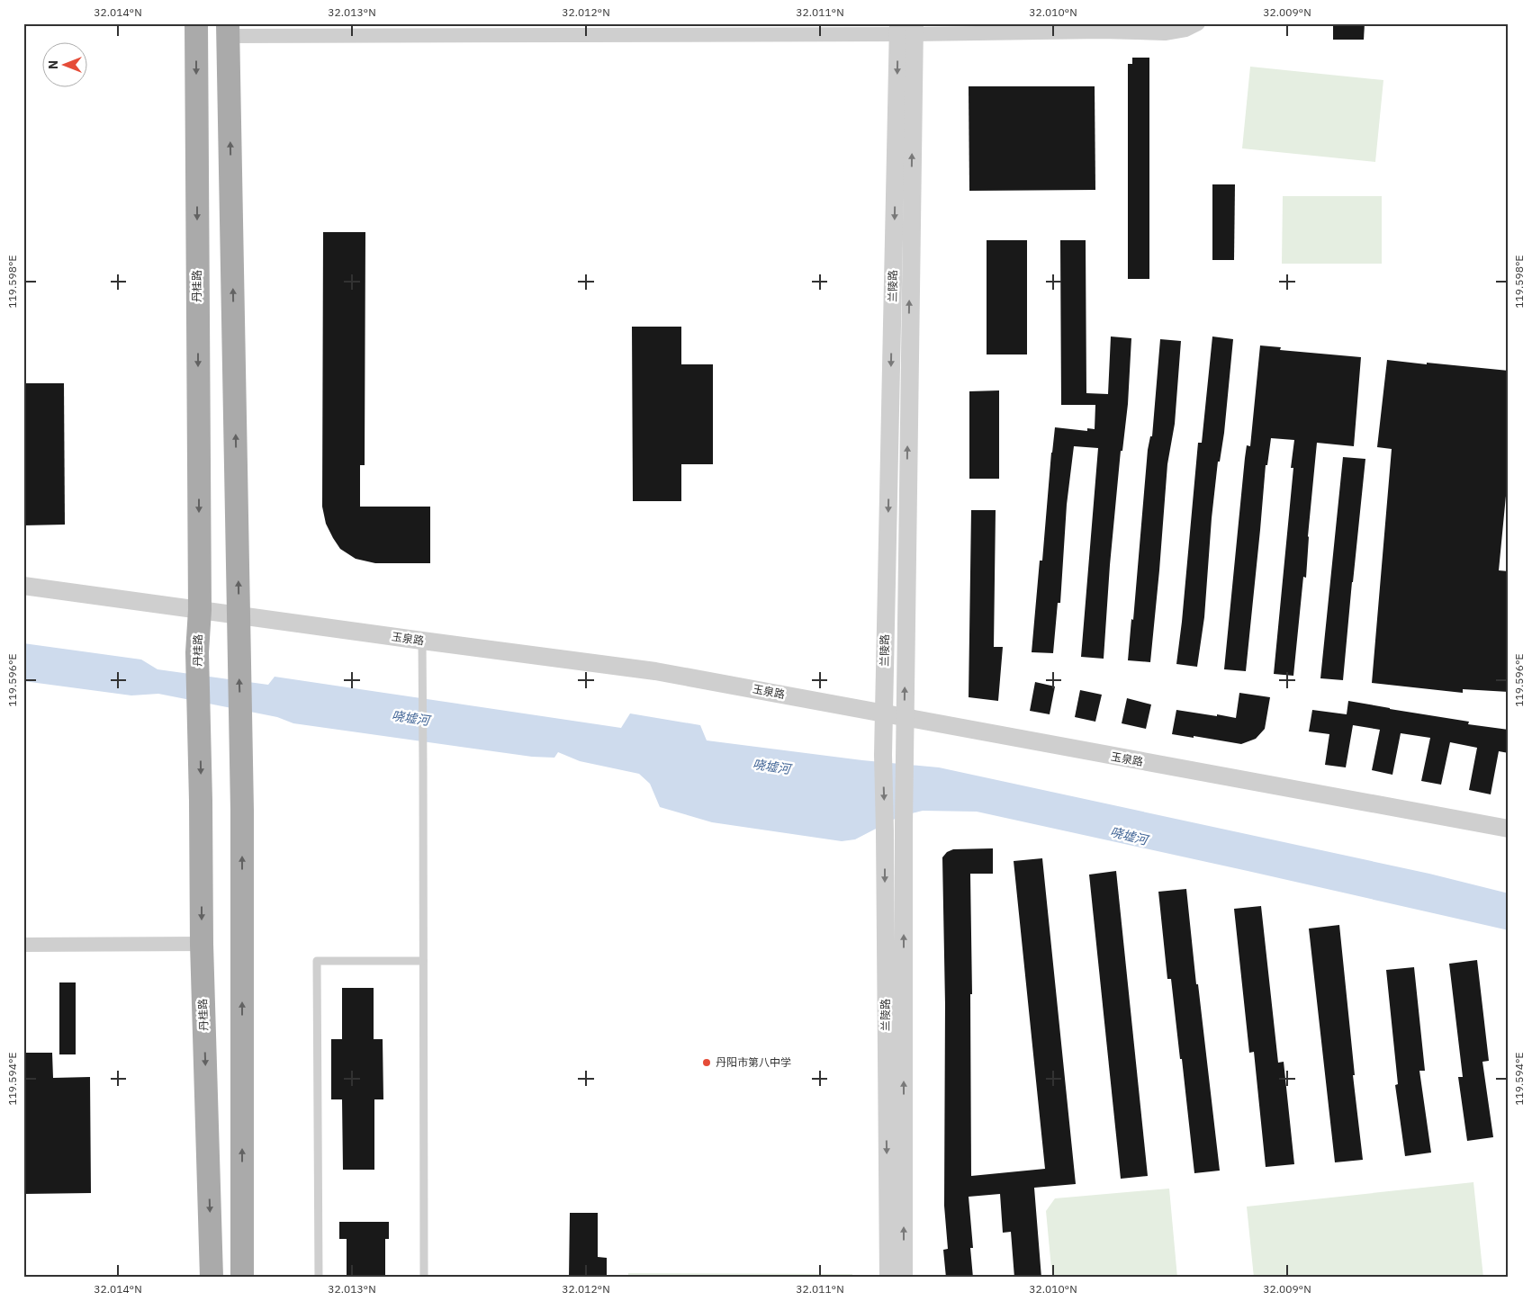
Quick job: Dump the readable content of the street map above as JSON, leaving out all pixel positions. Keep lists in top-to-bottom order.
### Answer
{
  "streets": {
    "main road": ["丹桂路"],
    "street": ["兰陵路", "玉泉路"]
  },
  "crossings": [
    ["丹桂路", "玉泉路"],
    ["兰陵路", "玉泉路"]
  ],
  "water": ["哓墟河"],
  "places": ["丹阳市第八中学"],
  "north": "left",
  "coordinates": [
    "32.014°N",
    "32.013°N",
    "32.012°N",
    "32.011°N",
    "32.010°N",
    "32.009°N",
    "119.598°E",
    "119.596°E",
    "119.594°E"
  ]
}
